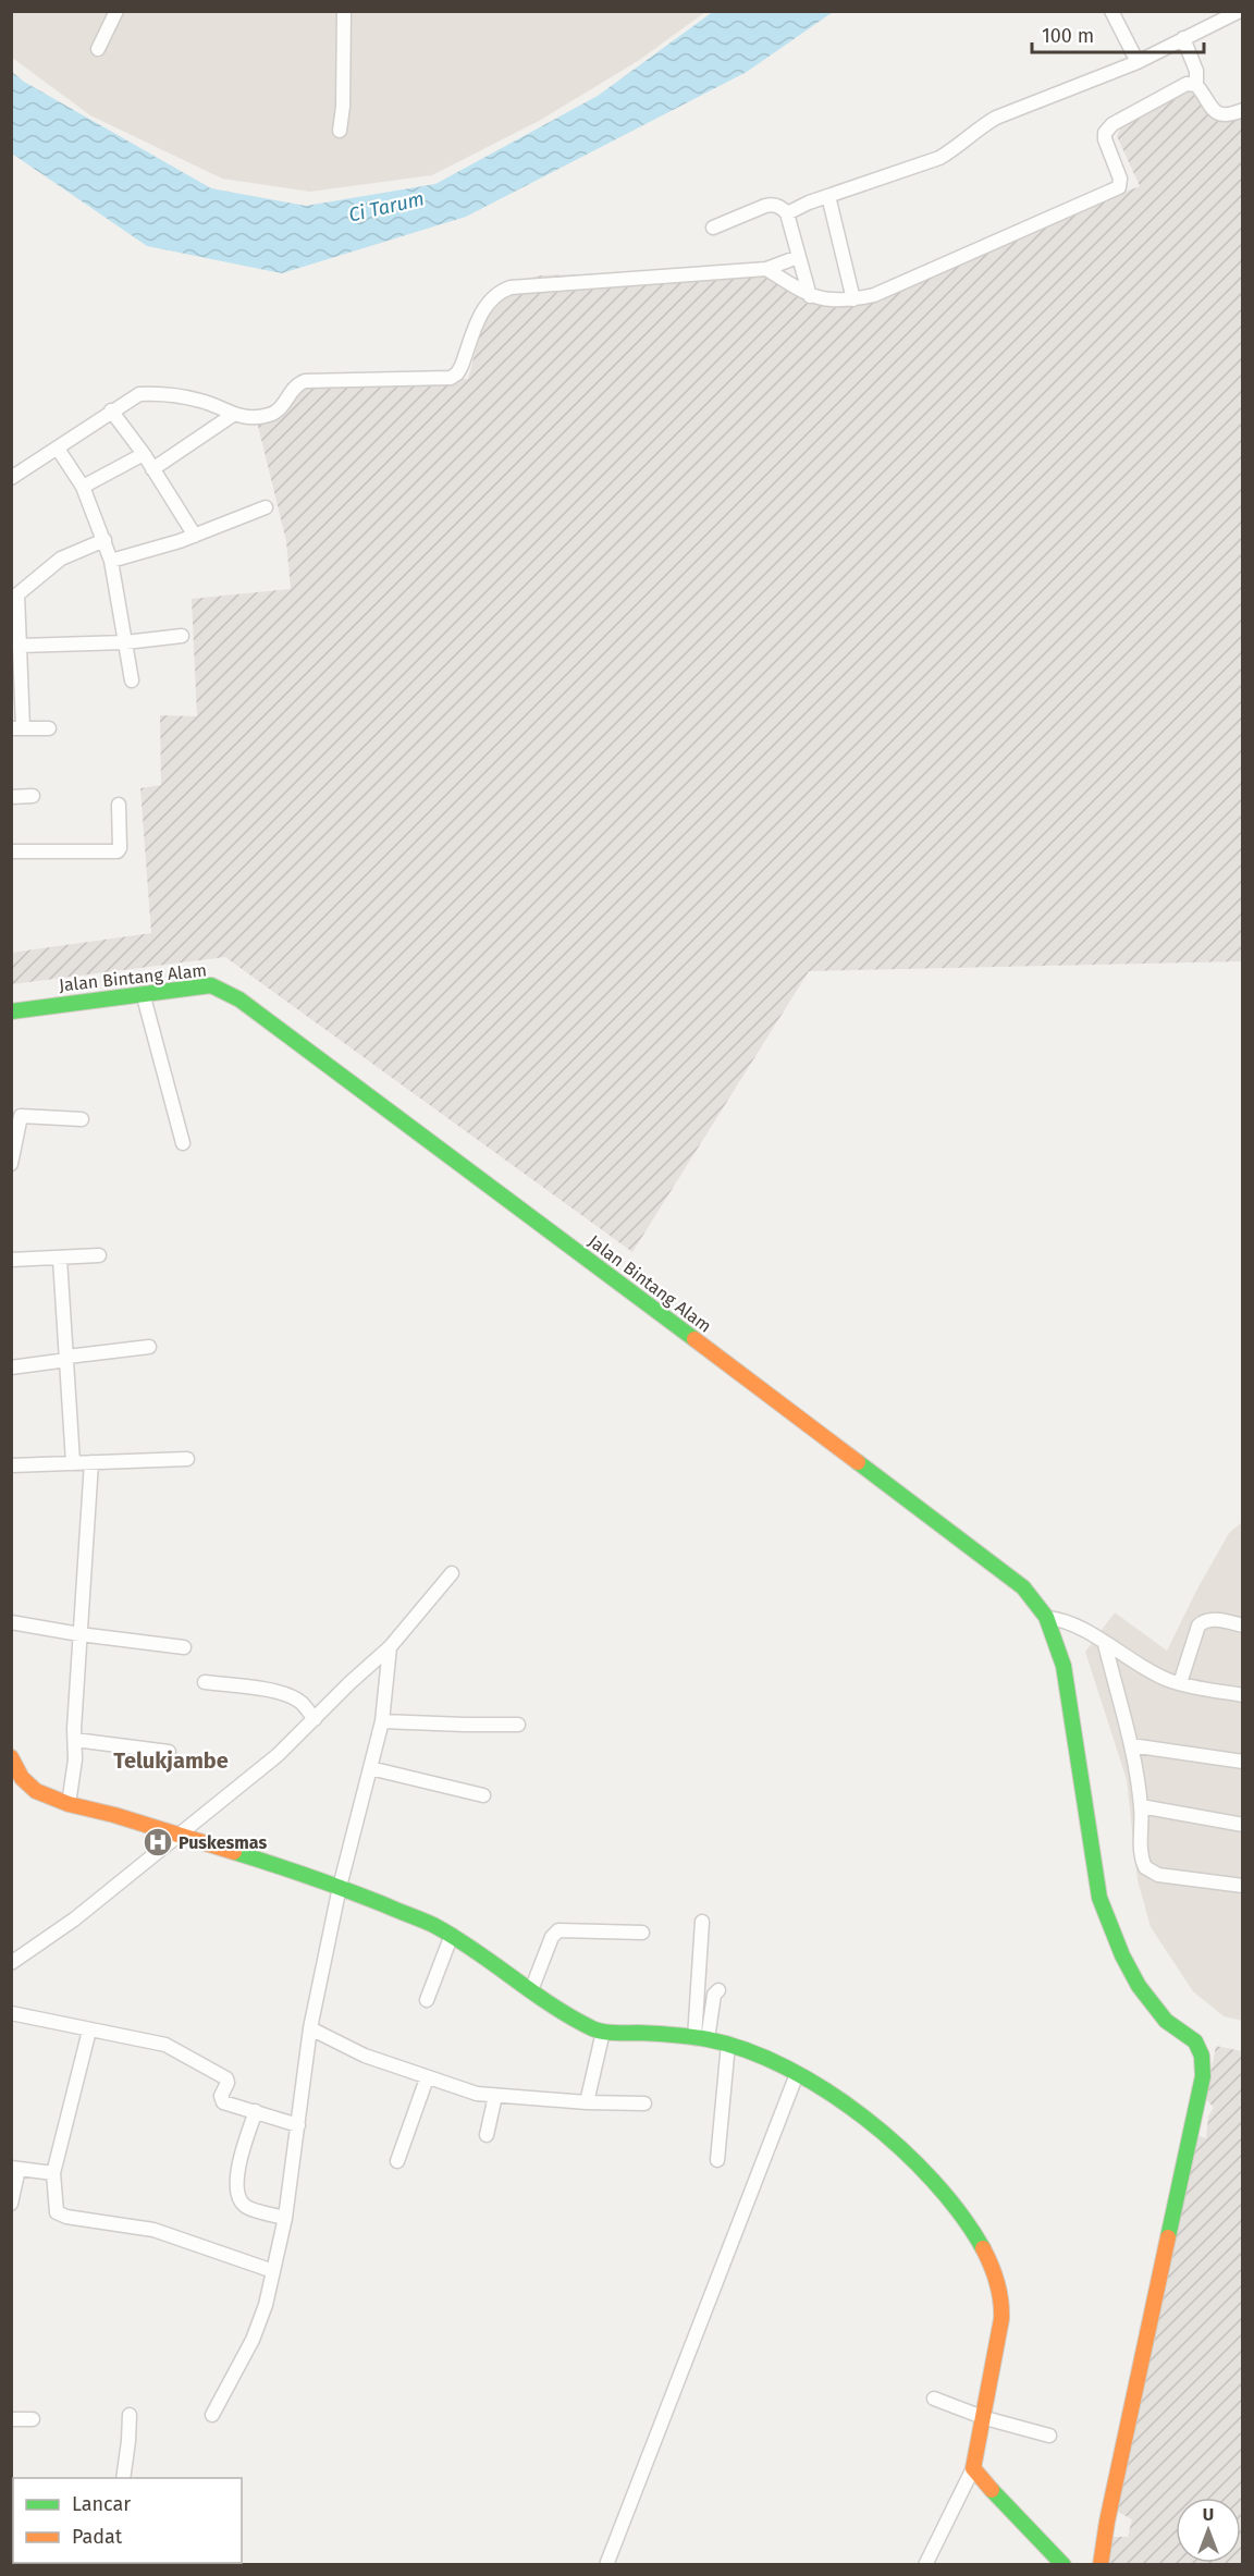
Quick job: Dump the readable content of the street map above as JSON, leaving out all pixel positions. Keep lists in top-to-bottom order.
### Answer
{
  "streets": {
    "street": ["Jalan Bintang Alam"]
  },
  "districts": ["Telukjambe"],
  "water": ["Ci Tarum"],
  "places": {
    "hospital": ["Puskesmas"]
  },
  "legend": ["Lancar", "Padat"],
  "scale_bar": "100 m",
  "north": "top"
}
